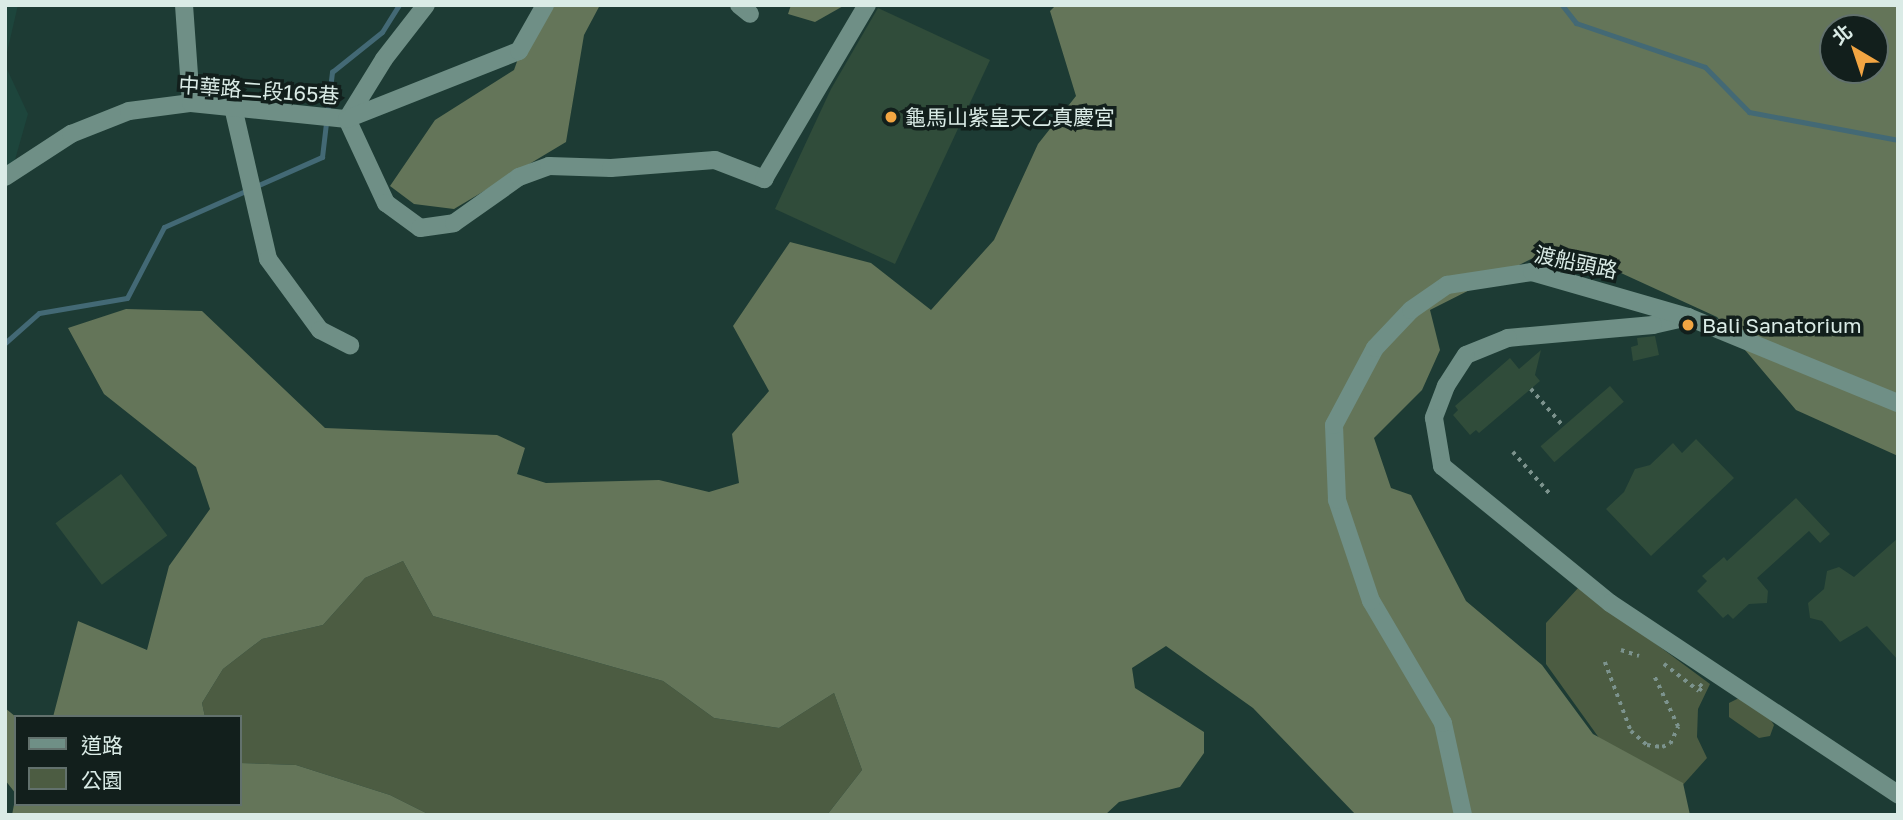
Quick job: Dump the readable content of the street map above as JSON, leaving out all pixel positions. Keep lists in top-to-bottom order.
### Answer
{
  "streets": {
    "street": ["中華路二段165巷", "渡船頭路"]
  },
  "places": ["龜馬山紫皇天乙真慶宮", "Bali Sanatorium"],
  "legend": ["道路", "公園"],
  "north": "top left"
}
